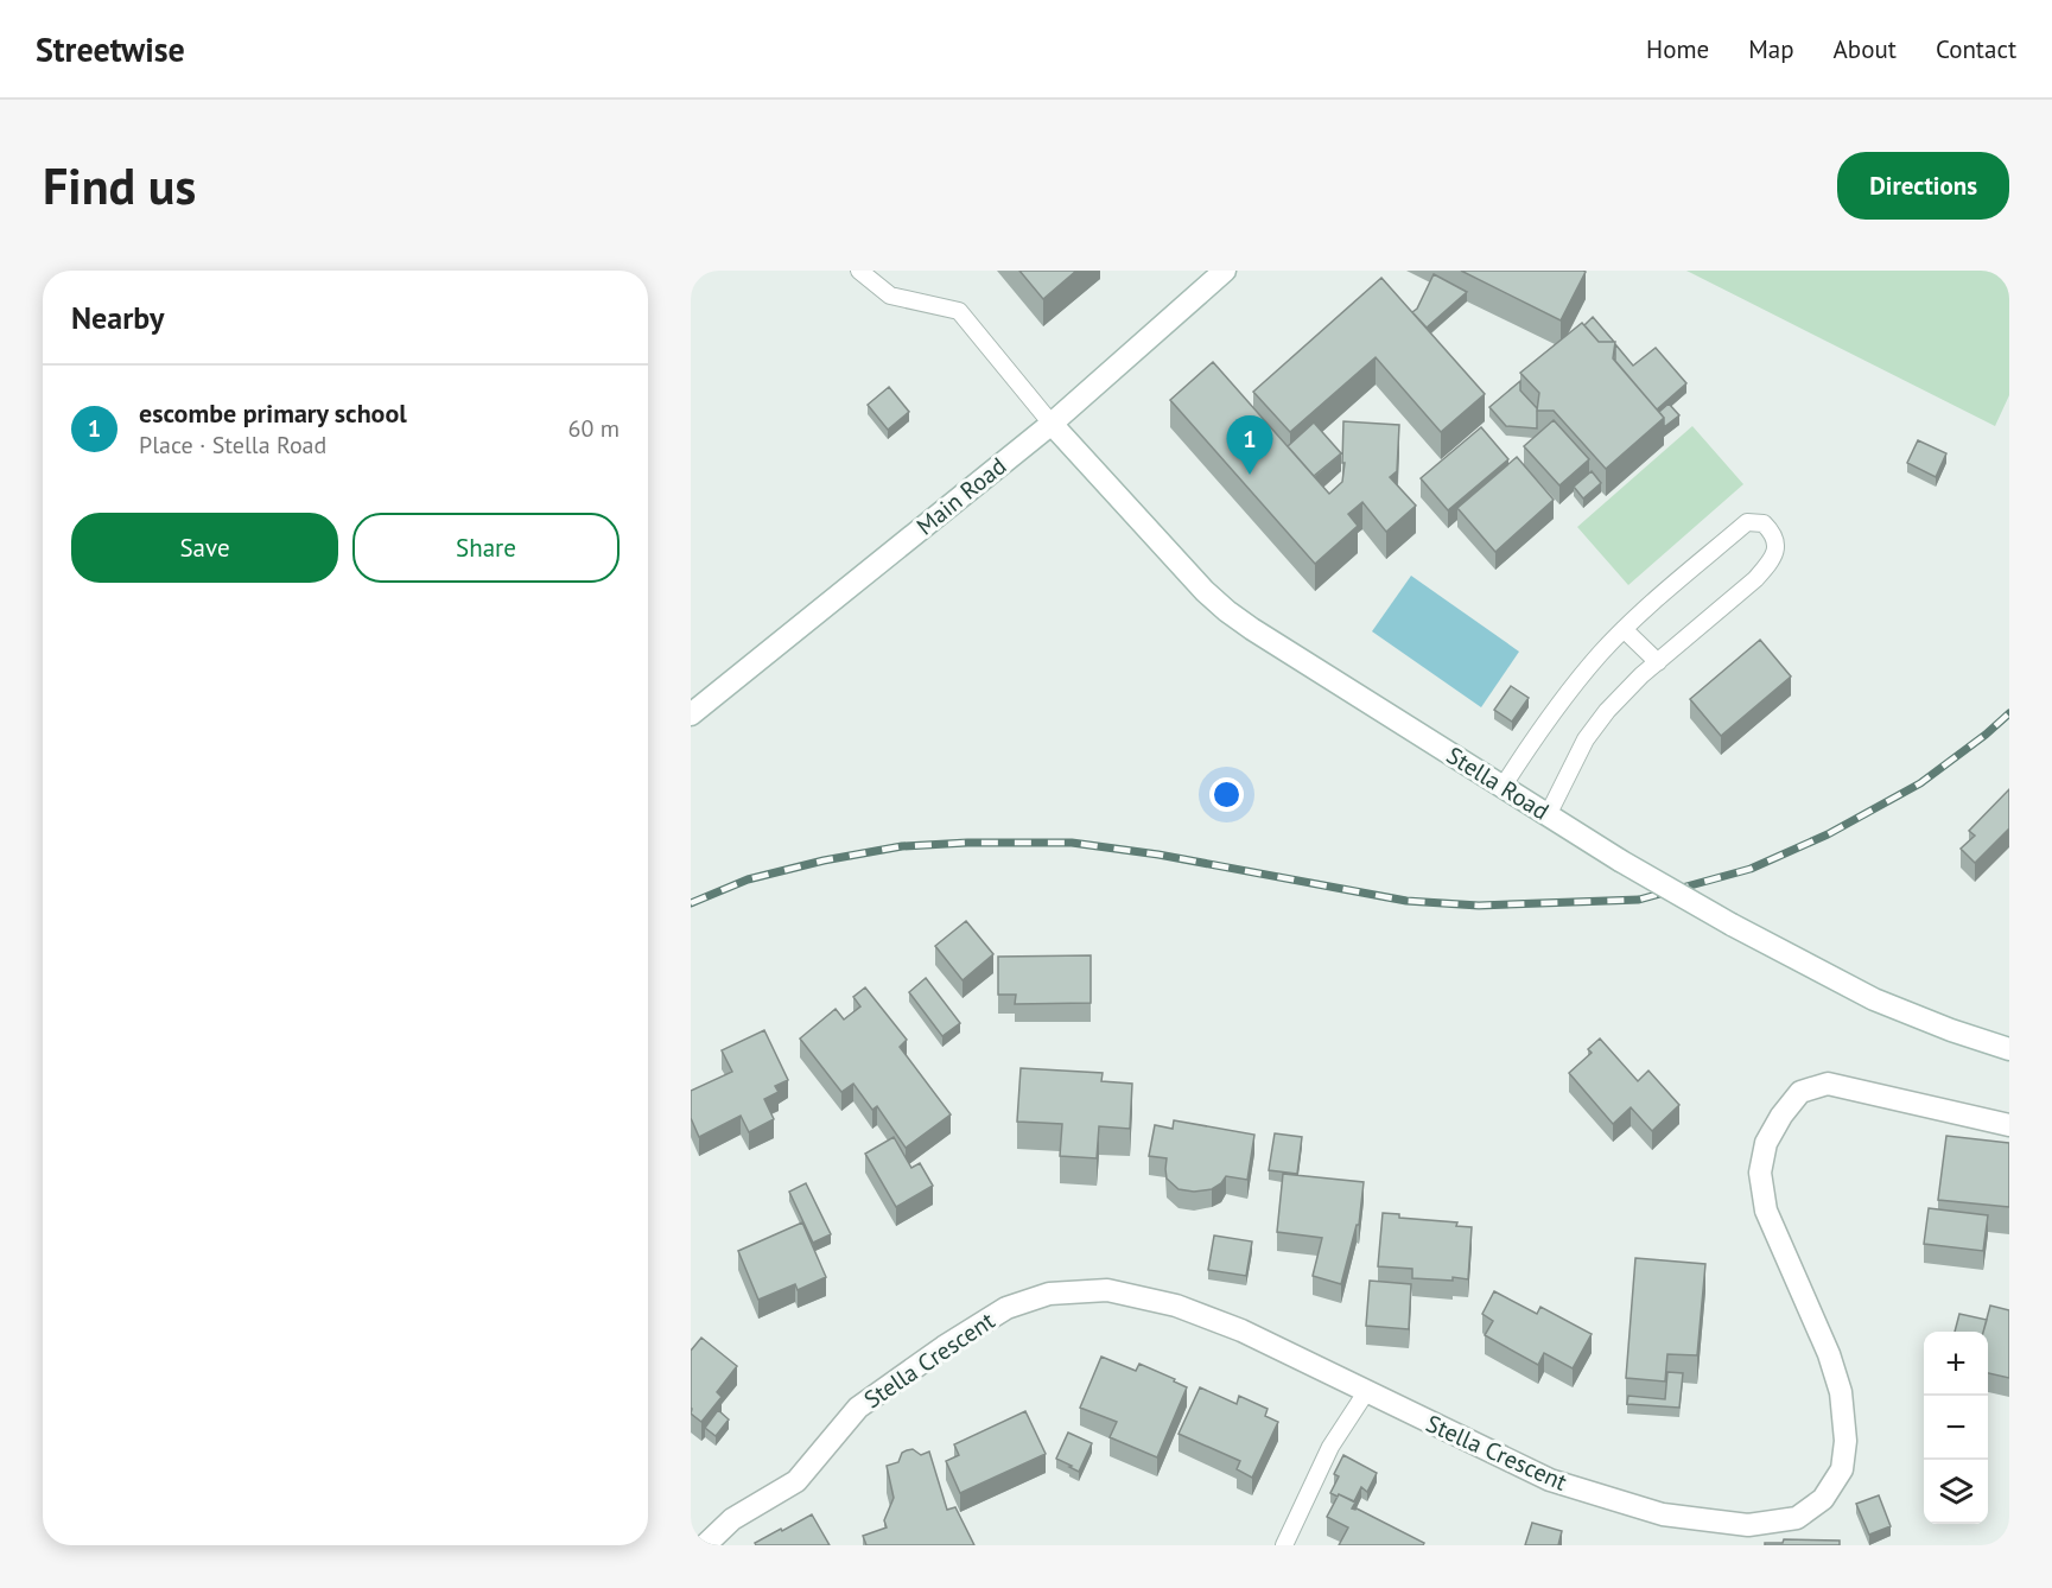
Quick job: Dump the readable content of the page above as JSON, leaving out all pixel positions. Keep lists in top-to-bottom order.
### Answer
{
  "streets": {
    "street": ["Main Road", "Stella Road", "Stella Crescent"]
  },
  "crossings": [
    ["Main Road", "Stella Road"]
  ],
  "page": {
    "header": "Streetwise",
    "nav": [
      "Home",
      "Map",
      "About",
      "Contact"
    ],
    "buttons": [
      "Directions",
      ["Save", "Share"]
    ],
    "title": "Find us",
    "heading": "Nearby",
    "list": [
      {
        "mark": "1",
        "name": "escombe primary school",
        "note": "Place · Stella Road",
        "value": "60 m"
      }
    ],
    "pins": "1",
    "map_buttons": ["+", "−"]
  }
}
